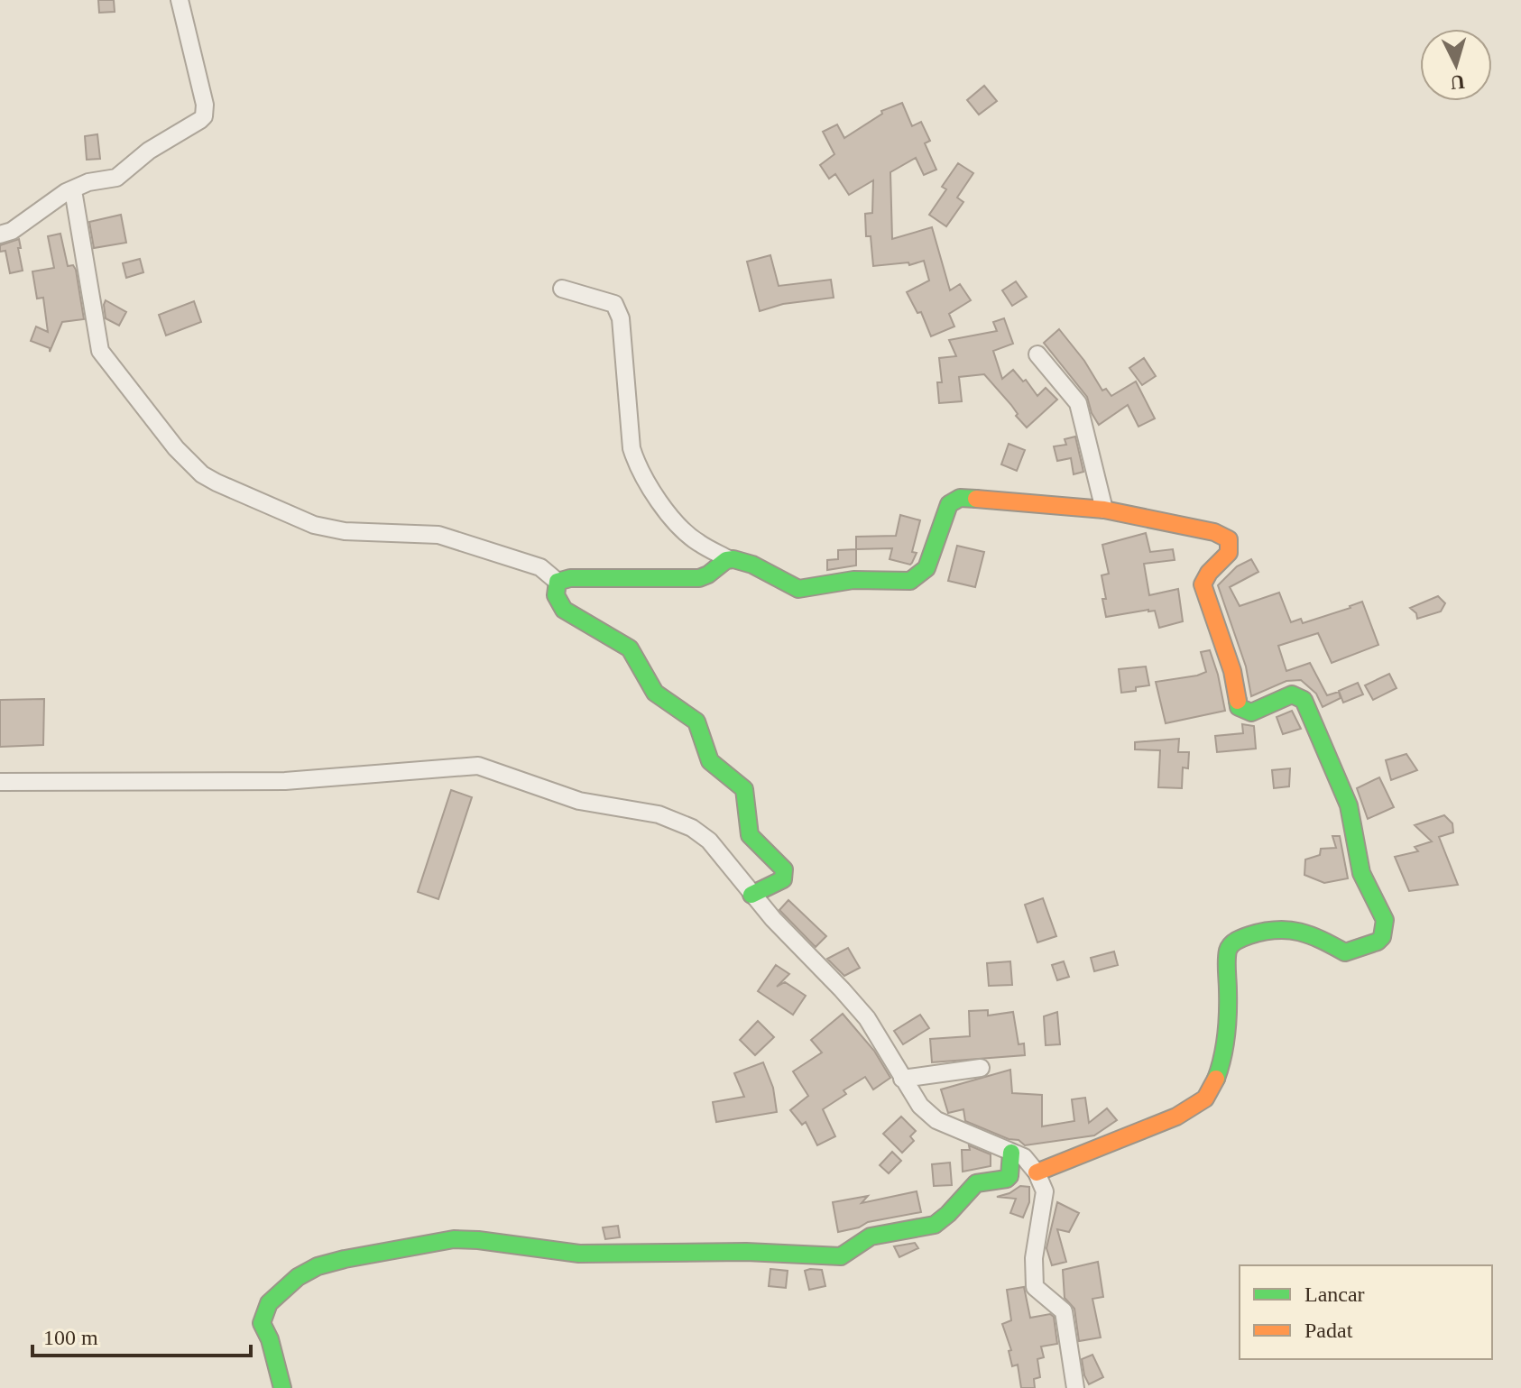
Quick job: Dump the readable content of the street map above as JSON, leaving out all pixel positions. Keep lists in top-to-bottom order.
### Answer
{
  "legend": ["Lancar", "Padat"],
  "scale_bar": "100 m",
  "north": "bottom"
}
